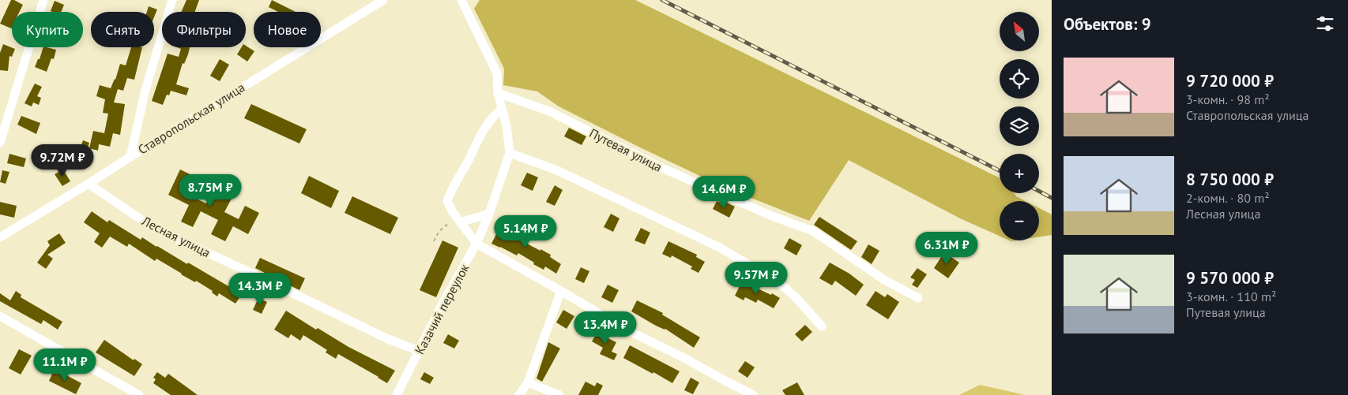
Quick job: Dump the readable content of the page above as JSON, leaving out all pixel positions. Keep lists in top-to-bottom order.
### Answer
{
  "streets": {
    "street": [
      "Ставропольская улица",
      "Путевая улица",
      "Лесная улица",
      "Казачий переулок"
    ]
  },
  "crossings": [
    ["Ставропольская улица", "Лесная улица"],
    ["Путевая улица", "Казачий переулок"],
    ["Лесная улица", "Казачий переулок"]
  ],
  "north": "top left",
  "page": {
    "heading": "Объектов: 9",
    "map_buttons": ["+", "−"],
    "chip": [
      "Купить",
      "Снять",
      "Фильтры",
      "Новое"
    ],
    "list": [
      {
        "name": "9 720 000 ₽",
        "note": "3-комн. · 98 m² · Ставропольская улица"
      },
      {
        "name": "8 750 000 ₽",
        "note": "2-комн. · 80 m² · Лесная улица"
      },
      {
        "name": "9 570 000 ₽",
        "note": "3-комн. · 110 m² · Путевая улица"
      }
    ],
    "price": [
      "9.72M ₽",
      "8.75M ₽",
      "14.6M ₽",
      "5.14M ₽",
      "6.31M ₽",
      "9.57M ₽",
      "14.3M ₽",
      "13.4M ₽",
      "11.1M ₽"
    ]
  }
}
